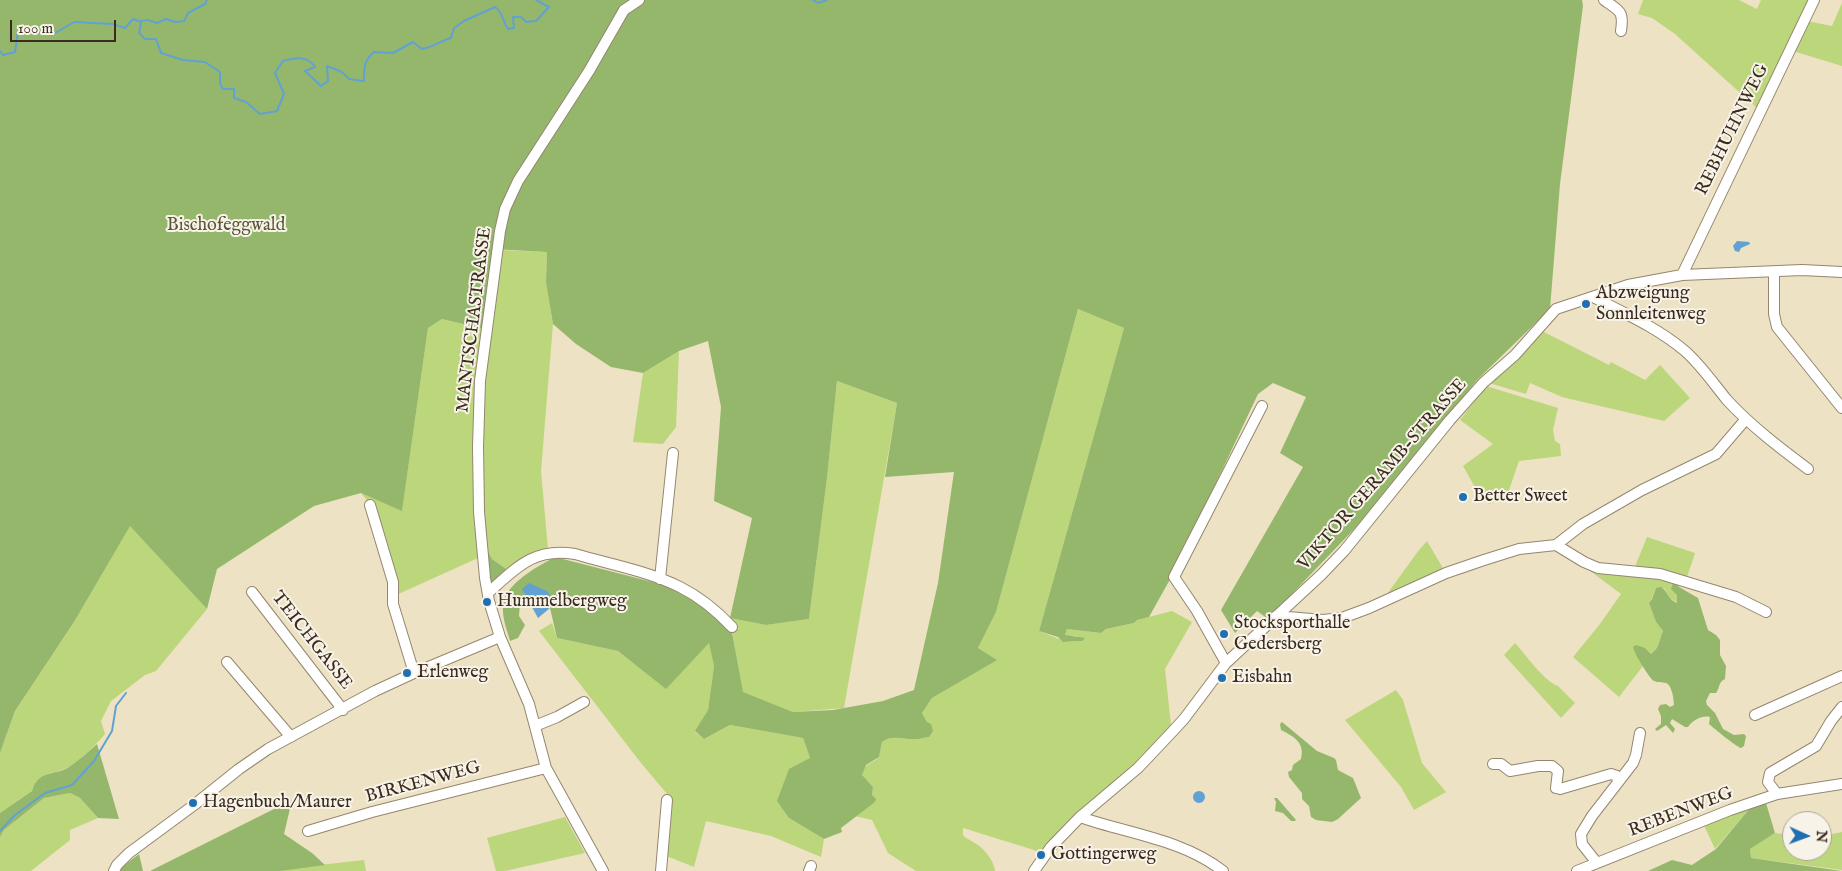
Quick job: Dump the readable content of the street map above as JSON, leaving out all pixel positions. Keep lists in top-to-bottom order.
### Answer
{
  "streets": {
    "street": [
      "REBHUHNWEG",
      "MANTSCHASTRASSE",
      "VIKTOR GERAMB-STRASSE",
      "TEICHGASSE",
      "BIRKENWEG",
      "REBENWEG"
    ]
  },
  "crossings": [
    ["REBHUHNWEG", "VIKTOR GERAMB-STRASSE"],
    ["MANTSCHASTRASSE", "BIRKENWEG"]
  ],
  "parks": ["Bischofeggwald"],
  "places": [
    "Abzweigung Sonnleitenweg",
    "Better Sweet",
    "Hummelbergweg",
    "Stocksporthalle Gedersberg",
    "Erlenweg",
    "Eisbahn",
    "Hagenbuch/Maurer",
    "Gottingerweg"
  ],
  "scale_bar": "100 m",
  "north": "right"
}
